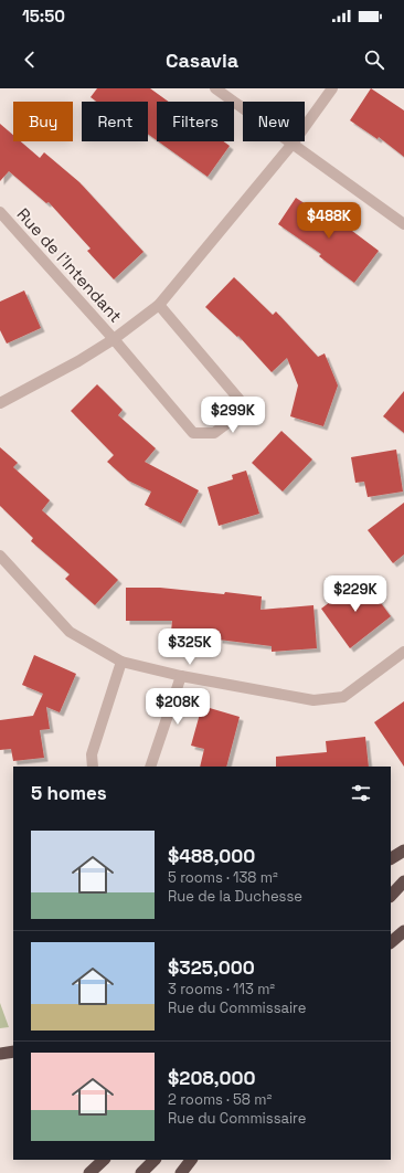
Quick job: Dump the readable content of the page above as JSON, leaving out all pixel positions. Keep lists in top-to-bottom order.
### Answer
{
  "streets": {
    "street": ["Rue de l'Intendant"]
  },
  "page": {
    "status": "15:50",
    "header": "Casavia",
    "chip": [
      "Buy",
      "Rent",
      "Filters",
      "New"
    ],
    "price": [
      "$488K",
      "$299K",
      "$229K",
      "$325K",
      "$208K"
    ],
    "heading": "5 homes",
    "list": [
      {
        "name": "$488,000",
        "note": "5 rooms · 138 m² · Rue de la Duchesse"
      },
      {
        "name": "$325,000",
        "note": "3 rooms · 113 m² · Rue du Commissaire"
      },
      {
        "name": "$208,000",
        "note": "2 rooms · 58 m² · Rue du Commissaire"
      }
    ]
  }
}
